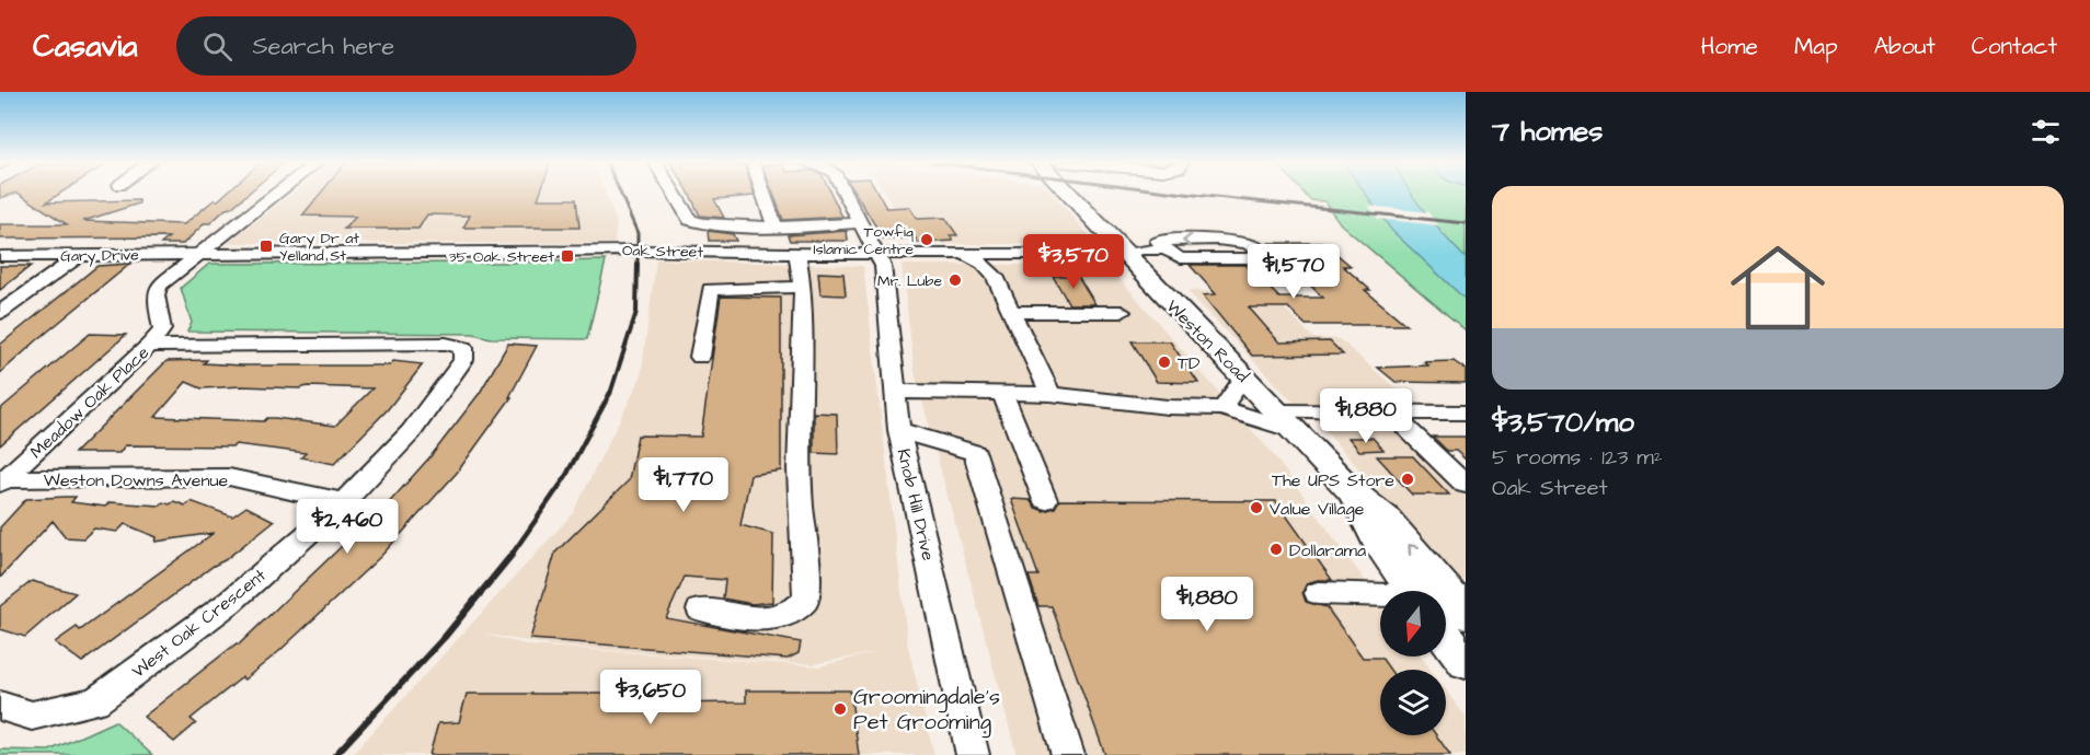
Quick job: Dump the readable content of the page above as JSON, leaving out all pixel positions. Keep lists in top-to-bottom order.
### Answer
{
  "streets": {
    "main road": ["Weston Road"],
    "street": [
      "Oak Street",
      "Gary Drive",
      "Meadow Oak Place",
      "Weston Downs Avenue",
      "Knob Hill Drive",
      "West Oak Crescent"
    ]
  },
  "crossings": [
    ["Oak Street", "Gary Drive"],
    ["Oak Street", "Weston Road"],
    ["Oak Street", "Meadow Oak Place"],
    ["Oak Street", "Knob Hill Drive"],
    ["Gary Drive", "Meadow Oak Place"],
    ["Meadow Oak Place", "Weston Downs Avenue"],
    ["Meadow Oak Place", "West Oak Crescent"],
    ["Weston Downs Avenue", "West Oak Crescent"]
  ],
  "places": {
    "other": [
      "Towfiq Islamic Centre",
      "Mr. Lube",
      "TD",
      "The UPS Store",
      "Value Village",
      "Dollarama",
      "Groomingdale's Pet Grooming"
    ],
    "transit": ["Gary Dr at Yelland St", "35 Oak Street"]
  },
  "north": "bottom",
  "page": {
    "header": "Casavia",
    "search": "Search here",
    "nav": [
      "Home",
      "Map",
      "About",
      "Contact"
    ],
    "heading": "7 homes",
    "list": [
      {
        "name": "$3,570/mo",
        "note": "5 rooms · 123 m² · Oak Street"
      }
    ],
    "price": [
      "$3,570",
      "$1,570",
      "$1,880",
      "$1,770",
      "$2,460",
      "$1,880",
      "$3,650"
    ]
  }
}
